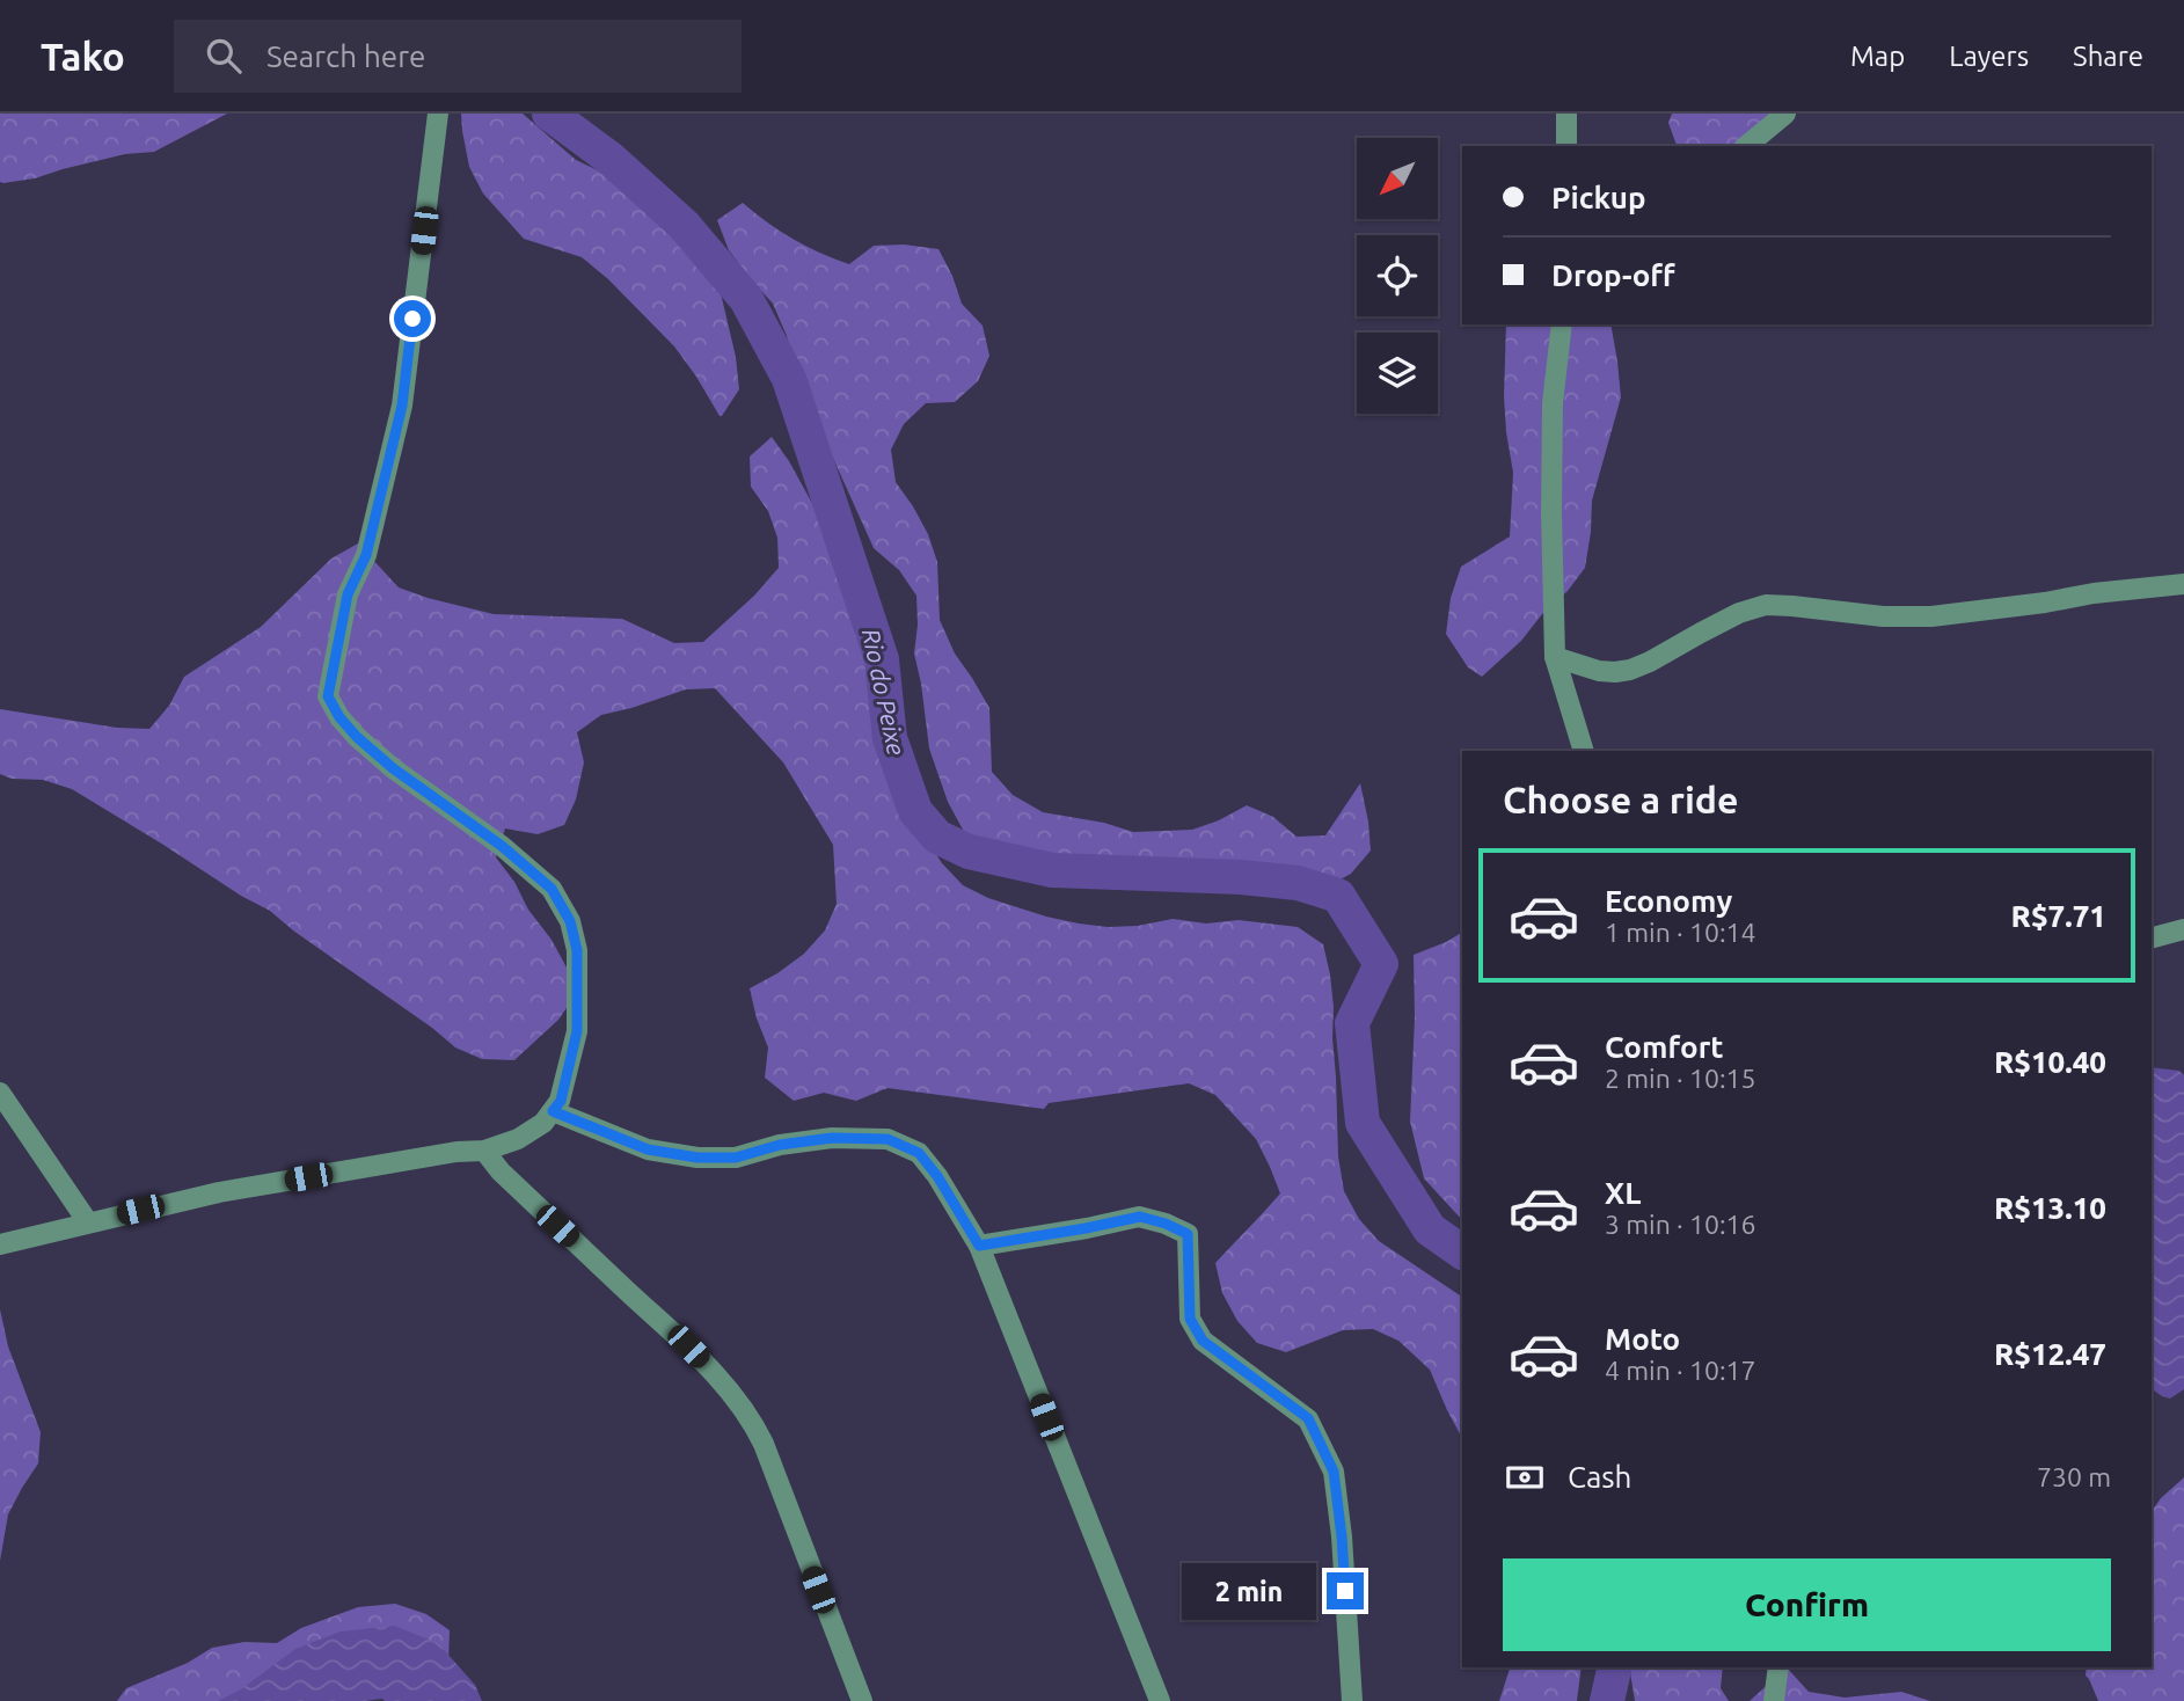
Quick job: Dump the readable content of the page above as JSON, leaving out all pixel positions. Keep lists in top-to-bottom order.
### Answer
{
  "water": ["Rio do Peixe"],
  "north": "bottom left",
  "page": {
    "header": "Tako",
    "search": "Search here",
    "nav": ["Map", "Layers", "Share"],
    "banner": ["Pickup", "Drop-off"],
    "heading": "Choose a ride",
    "list": [
      {
        "name": "Economy",
        "note": "1 min · 10:14",
        "value": "R$7.71"
      },
      {
        "name": "Comfort",
        "note": "2 min · 10:15",
        "value": "R$10.40"
      },
      {
        "name": "XL",
        "note": "3 min · 10:16",
        "value": "R$13.10"
      },
      {
        "name": "Moto",
        "note": "4 min · 10:17",
        "value": "R$12.47"
      }
    ],
    "pay": ["Cash", "730 m"],
    "buttons": "Confirm",
    "bubble": "2 min"
  }
}
